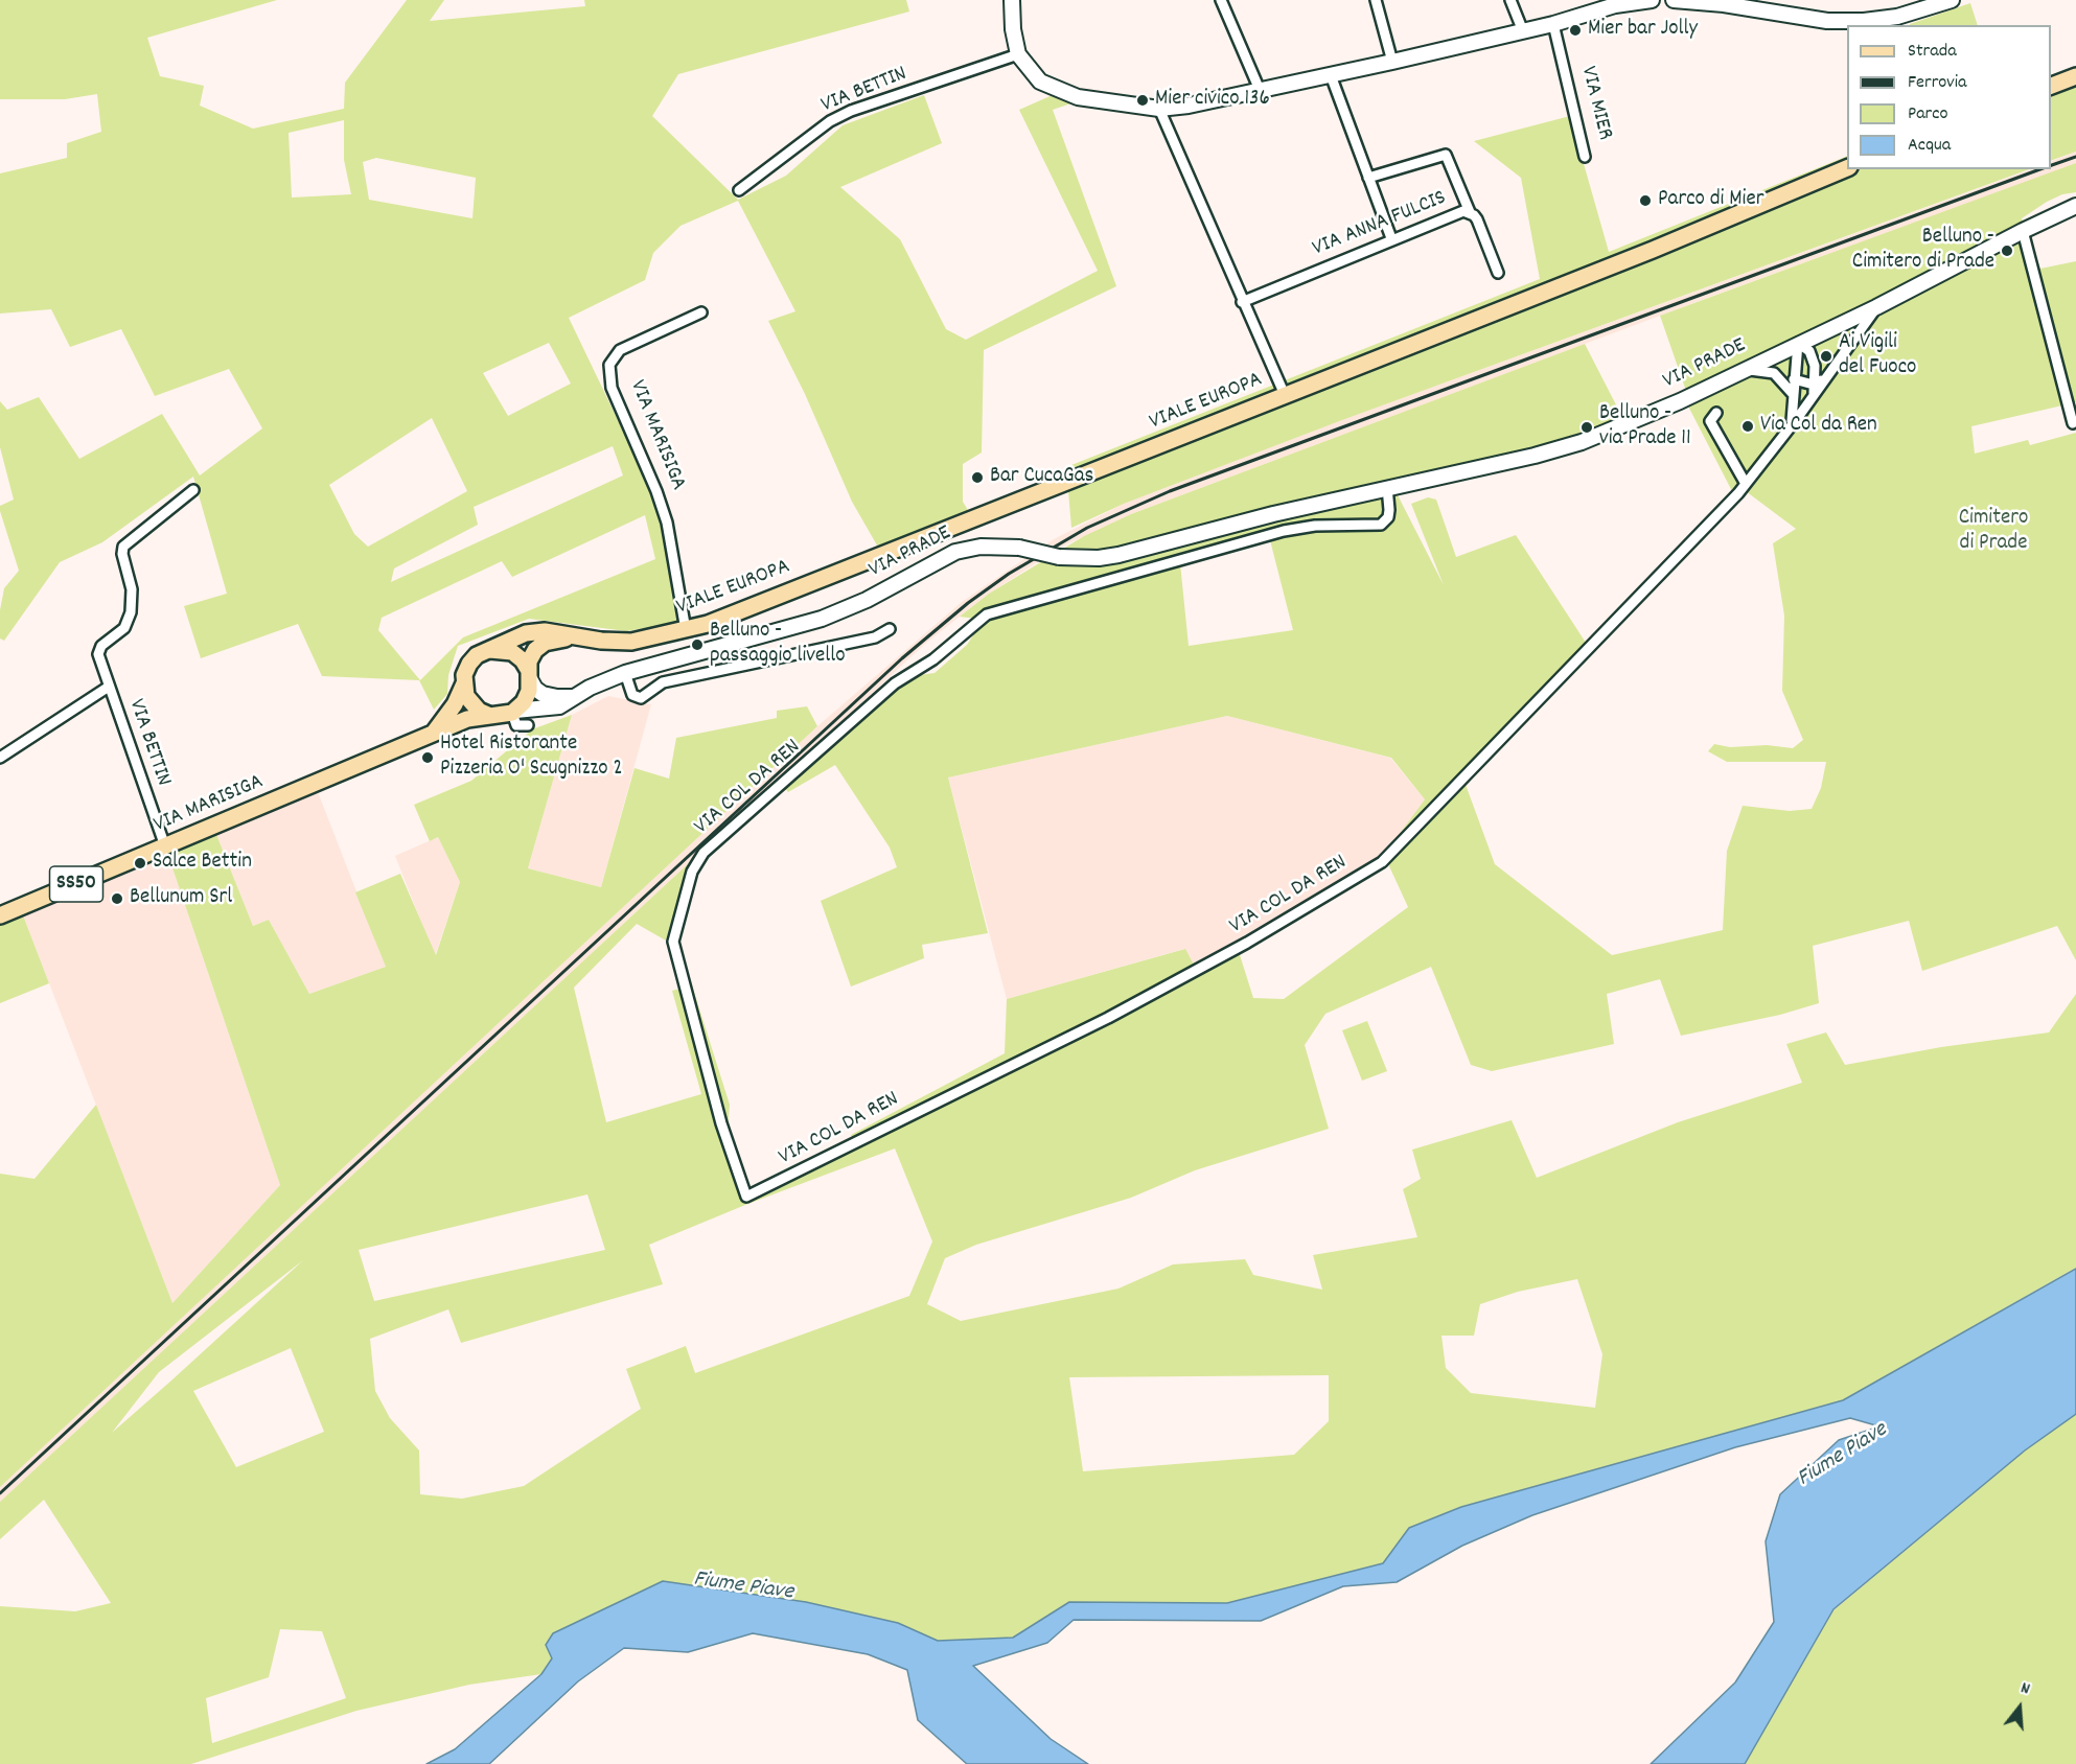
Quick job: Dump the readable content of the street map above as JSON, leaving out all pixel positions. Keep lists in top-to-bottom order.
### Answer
{
  "streets": {
    "main road": [
      "VIA PRADE",
      "VIALE EUROPA",
      "VIA MARISIGA",
      "SS50"
    ],
    "street": [
      "VIA BETTIN",
      "VIA MIER",
      "VIA ANNA FULCIS",
      "VIA COL DA REN"
    ]
  },
  "crossings": [
    ["VIA BETTIN", "VIA MARISIGA"],
    ["VIA PRADE", "VIALE EUROPA"],
    ["VIA PRADE", "VIA MARISIGA"],
    ["VIA PRADE", "VIA COL DA REN"],
    ["VIALE EUROPA", "VIA MARISIGA"]
  ],
  "water": ["Fiume Piave"],
  "parks": ["Cimitero di Prade"],
  "places": [
    "Mier bar Jolly",
    "Mier civico 136",
    "Parco di Mier",
    "Belluno - Cimitero di Prade",
    "Ai Vigili del Fuoco",
    "Via Col da Ren",
    "Belluno - via Prade 11",
    "Bar CucaGas",
    "Belluno - passaggio livello",
    "Hotel Ristorante Pizzeria O' Scugnizzo 2",
    "Salce Bettin",
    "Bellunum Srl"
  ],
  "legend": [
    "Strada",
    "Ferrovia",
    "Parco",
    "Acqua"
  ],
  "north": "top"
}
